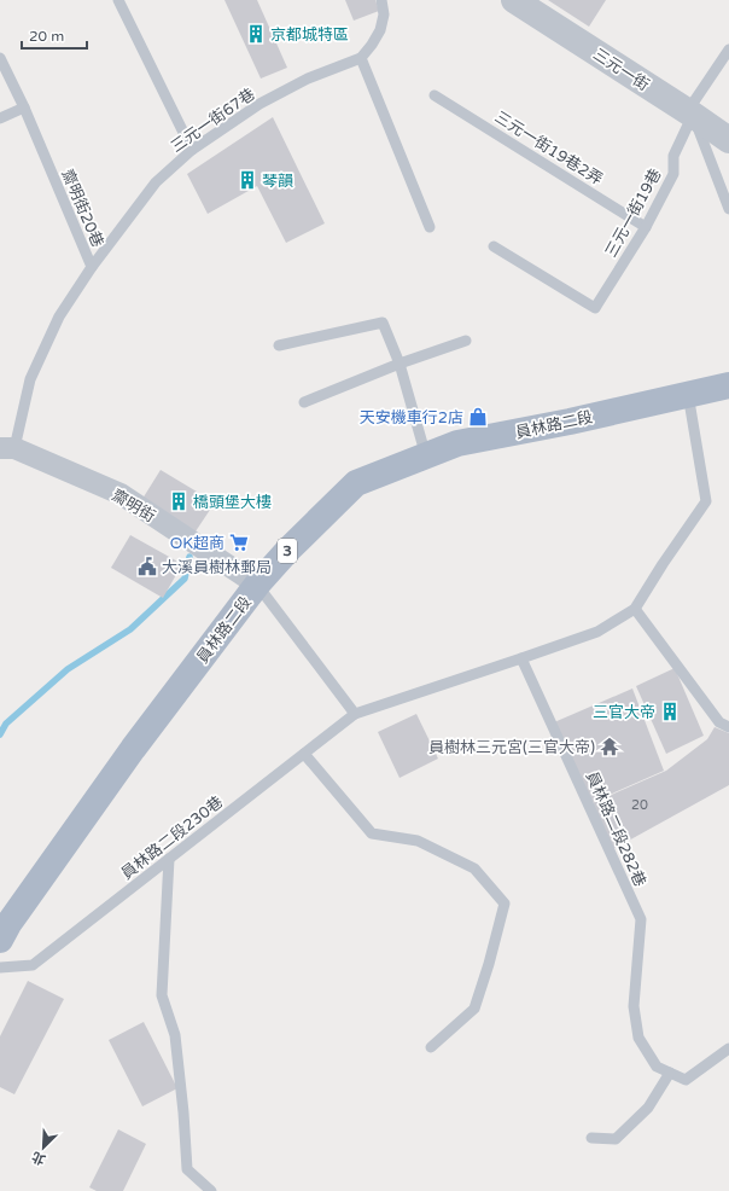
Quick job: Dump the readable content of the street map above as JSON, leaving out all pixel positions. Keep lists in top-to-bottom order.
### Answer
{
  "streets": {
    "main road": ["員林路二段", "3"],
    "street": ["三元一街", "齋明街"],
    "lane": [
      "三元一街67巷",
      "三元一街19巷2弄",
      "齋明街20巷",
      "三元一街19巷",
      "員林路二段282巷",
      "員林路二段230巷"
    ]
  },
  "crossings": [
    ["三元一街", "三元一街19巷"],
    ["三元一街67巷", "齋明街20巷"],
    ["三元一街19巷2弄", "三元一街19巷"],
    ["齋明街20巷", "齋明街"],
    ["員林路二段", "齋明街"]
  ],
  "places": {
    "building": [
      "京都城特區",
      "琴韻",
      "橋頭堡大樓",
      "三官大帝"
    ],
    "shop": ["天安機車行2店"],
    "supermarket": ["OK超商"],
    "public building": ["大溪員樹林郵局"],
    "temple": ["員樹林三元宮(三官大帝)"]
  },
  "house_numbers": ["20"],
  "scale_bar": "20 m",
  "north": "bottom left"
}
